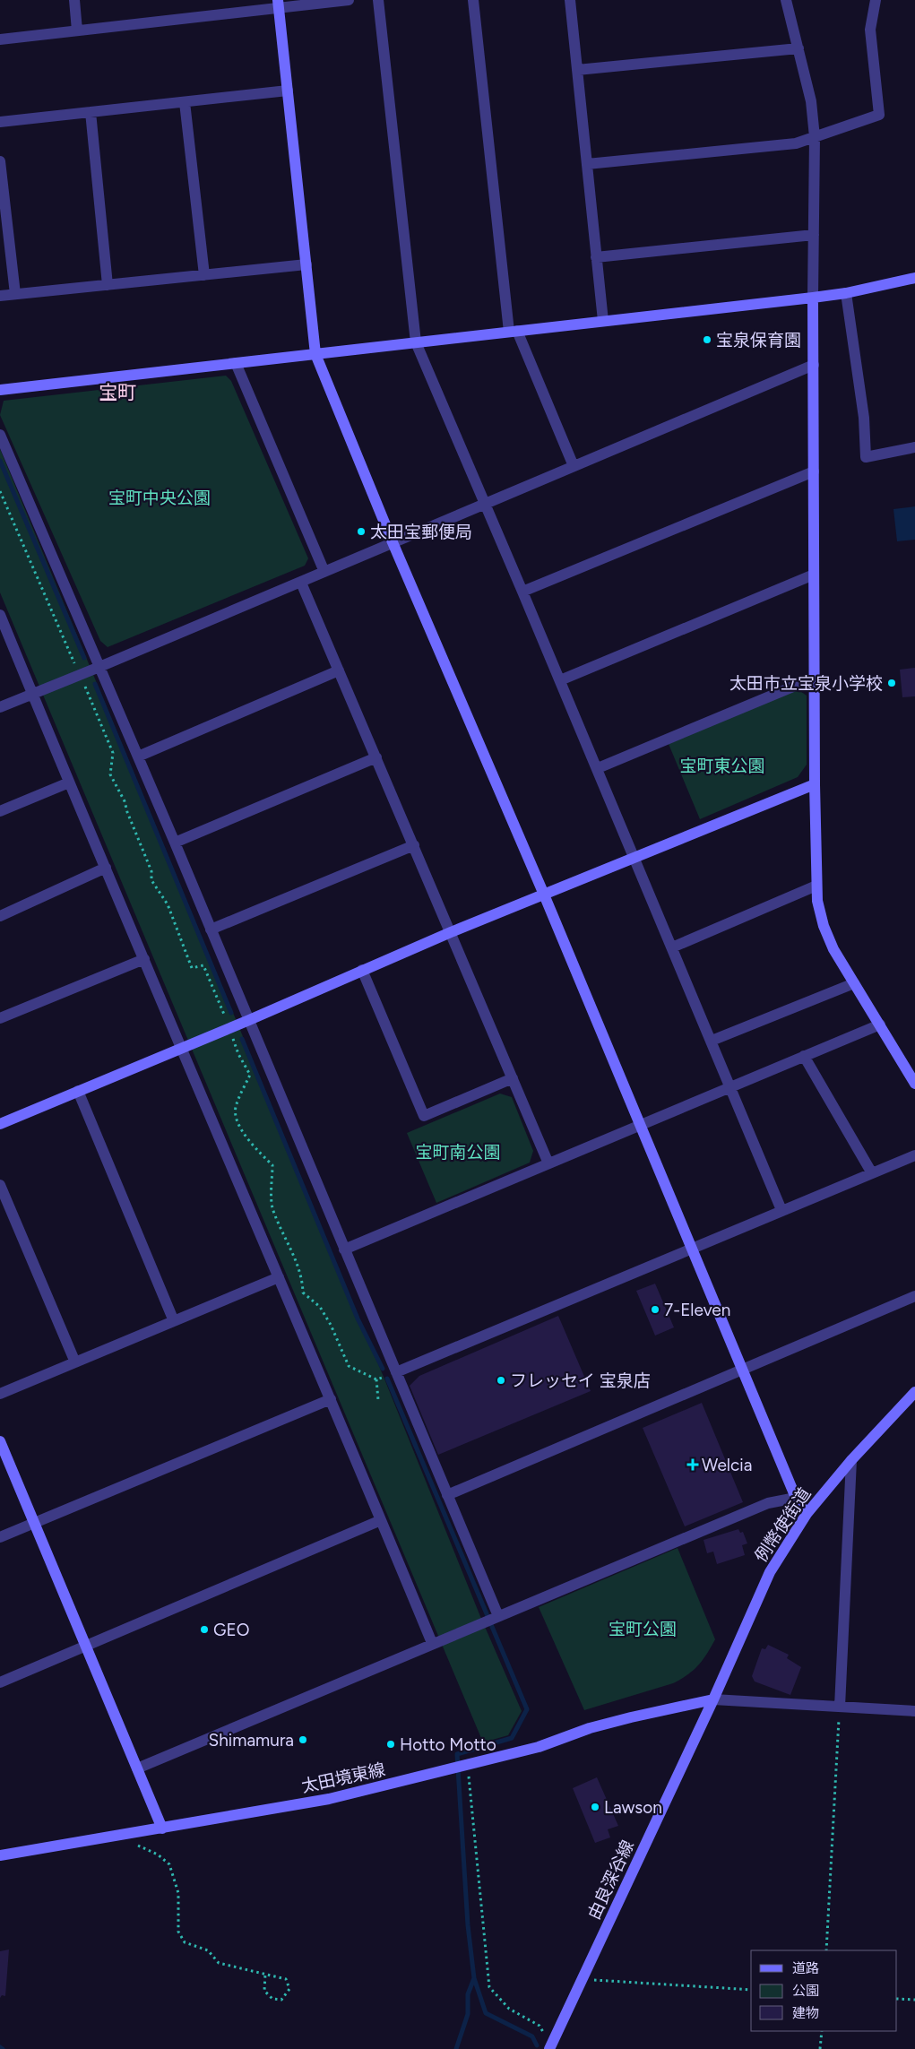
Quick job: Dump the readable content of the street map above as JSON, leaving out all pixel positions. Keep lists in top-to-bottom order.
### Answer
{
  "streets": {
    "street": ["例幣使街道", "太田境東線", "由良深谷線"]
  },
  "crossings": [
    ["例幣使街道", "太田境東線"],
    ["例幣使街道", "由良深谷線"],
    ["太田境東線", "由良深谷線"]
  ],
  "districts": ["宝町"],
  "parks": [
    "宝町中央公園",
    "宝町東公園",
    "宝町南公園",
    "宝町公園"
  ],
  "places": {
    "other": [
      "宝泉保育園",
      "太田宝郵便局",
      "太田市立宝泉小学校",
      "7-Eleven",
      "フレッセイ 宝泉店",
      "GEO",
      "Shimamura",
      "Hotto Motto",
      "Lawson"
    ],
    "health": ["Welcia"]
  },
  "legend": ["道路", "公園", "建物"]
}
